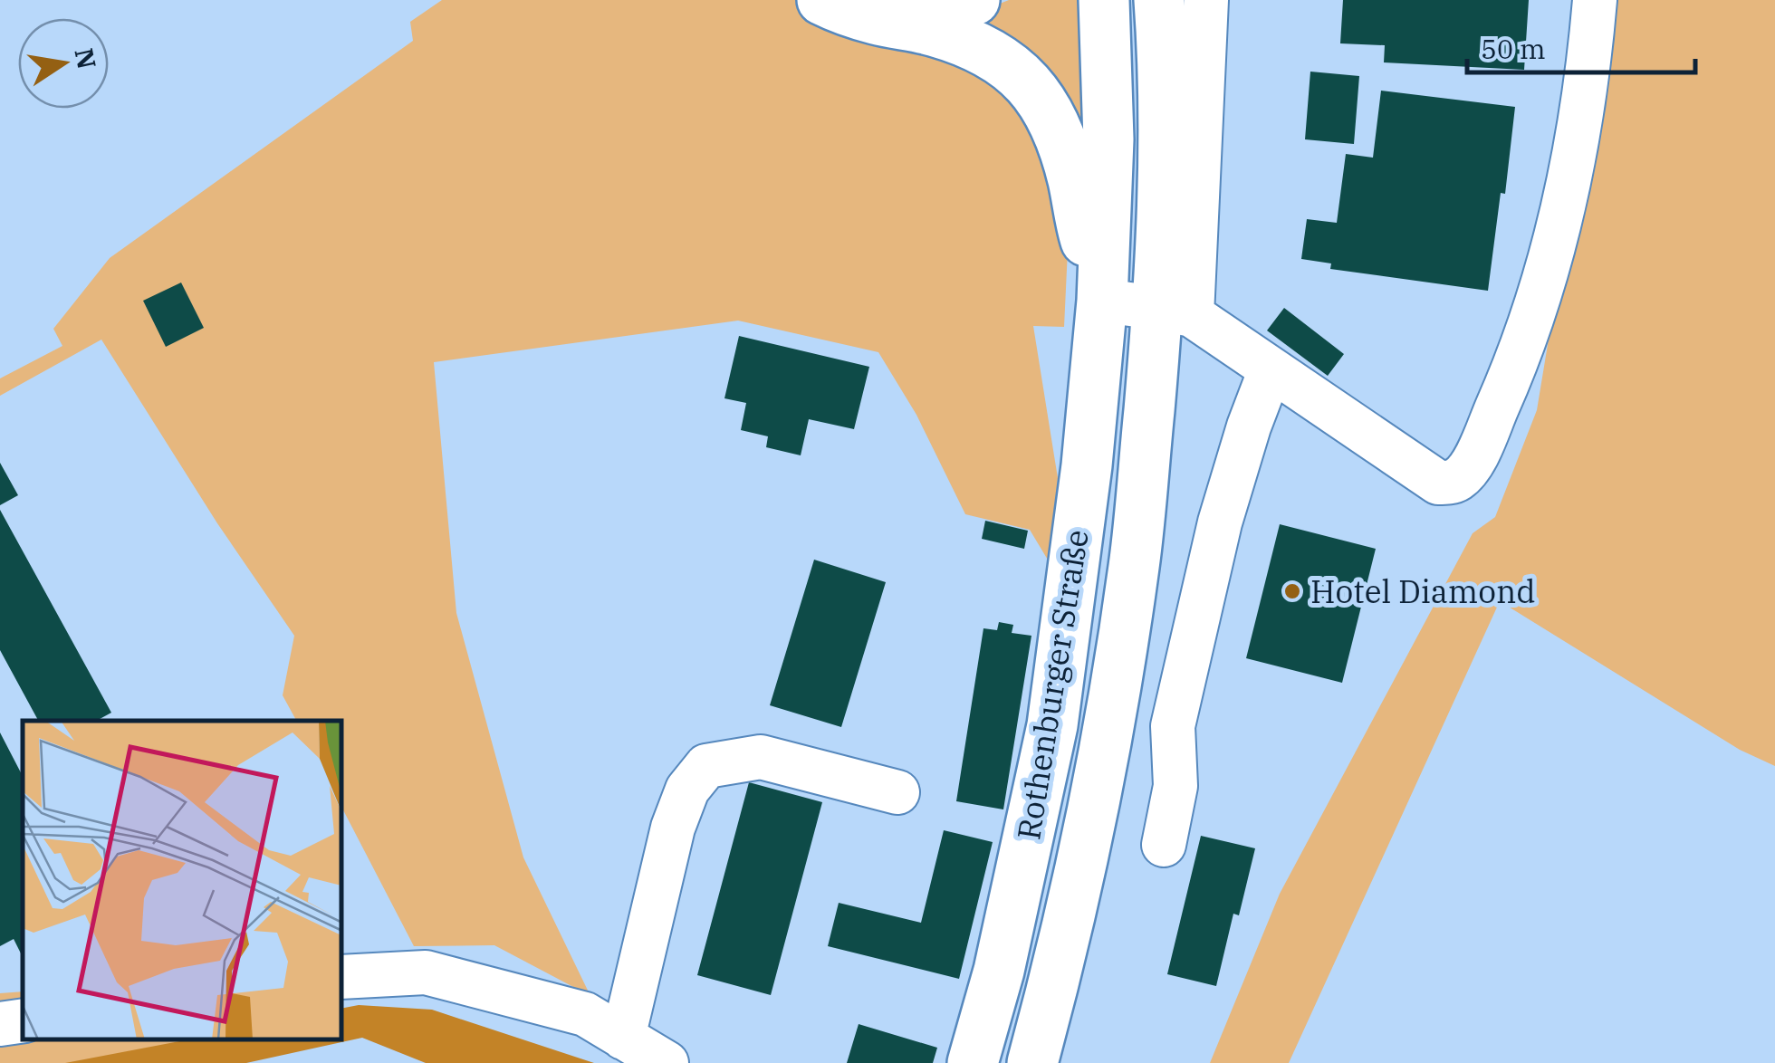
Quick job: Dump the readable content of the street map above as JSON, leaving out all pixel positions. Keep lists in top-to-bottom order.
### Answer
{
  "streets": {
    "main road": ["Rothenburger Straße"]
  },
  "places": ["Hotel Diamond"],
  "scale_bar": "50 m",
  "north": "right"
}
